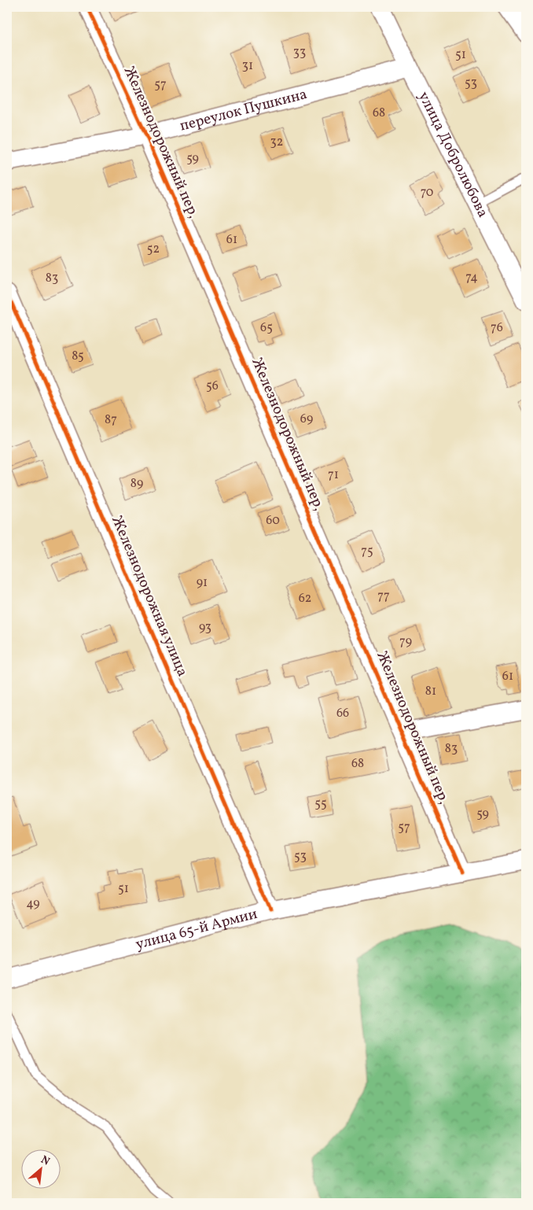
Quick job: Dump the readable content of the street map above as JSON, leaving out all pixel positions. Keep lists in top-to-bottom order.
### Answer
{
  "streets": {
    "street": [
      "переулок Пушкина",
      "Железнодорожный пер,",
      "улица Добролюбова",
      "Железнодорожная улица",
      "улица 65-й Армии"
    ]
  },
  "crossings": [
    ["переулок Пушкина", "Железнодорожный пер,"],
    ["переулок Пушкина", "улица Добролюбова"],
    ["Железнодорожный пер,", "улица 65-й Армии"],
    ["Железнодорожная улица", "улица 65-й Армии"]
  ],
  "house_numbers": [
    "33",
    "51",
    "31",
    "53",
    "57",
    "68",
    "32",
    "59",
    "70",
    "61",
    "52",
    "74",
    "83",
    "65",
    "76",
    "85",
    "56",
    "69",
    "87",
    "71",
    "89",
    "60",
    "75",
    "91",
    "77",
    "62",
    "93",
    "79",
    "61",
    "81",
    "66",
    "83",
    "68",
    "55",
    "59",
    "57",
    "53",
    "51",
    "49"
  ],
  "north": "top right"
}
